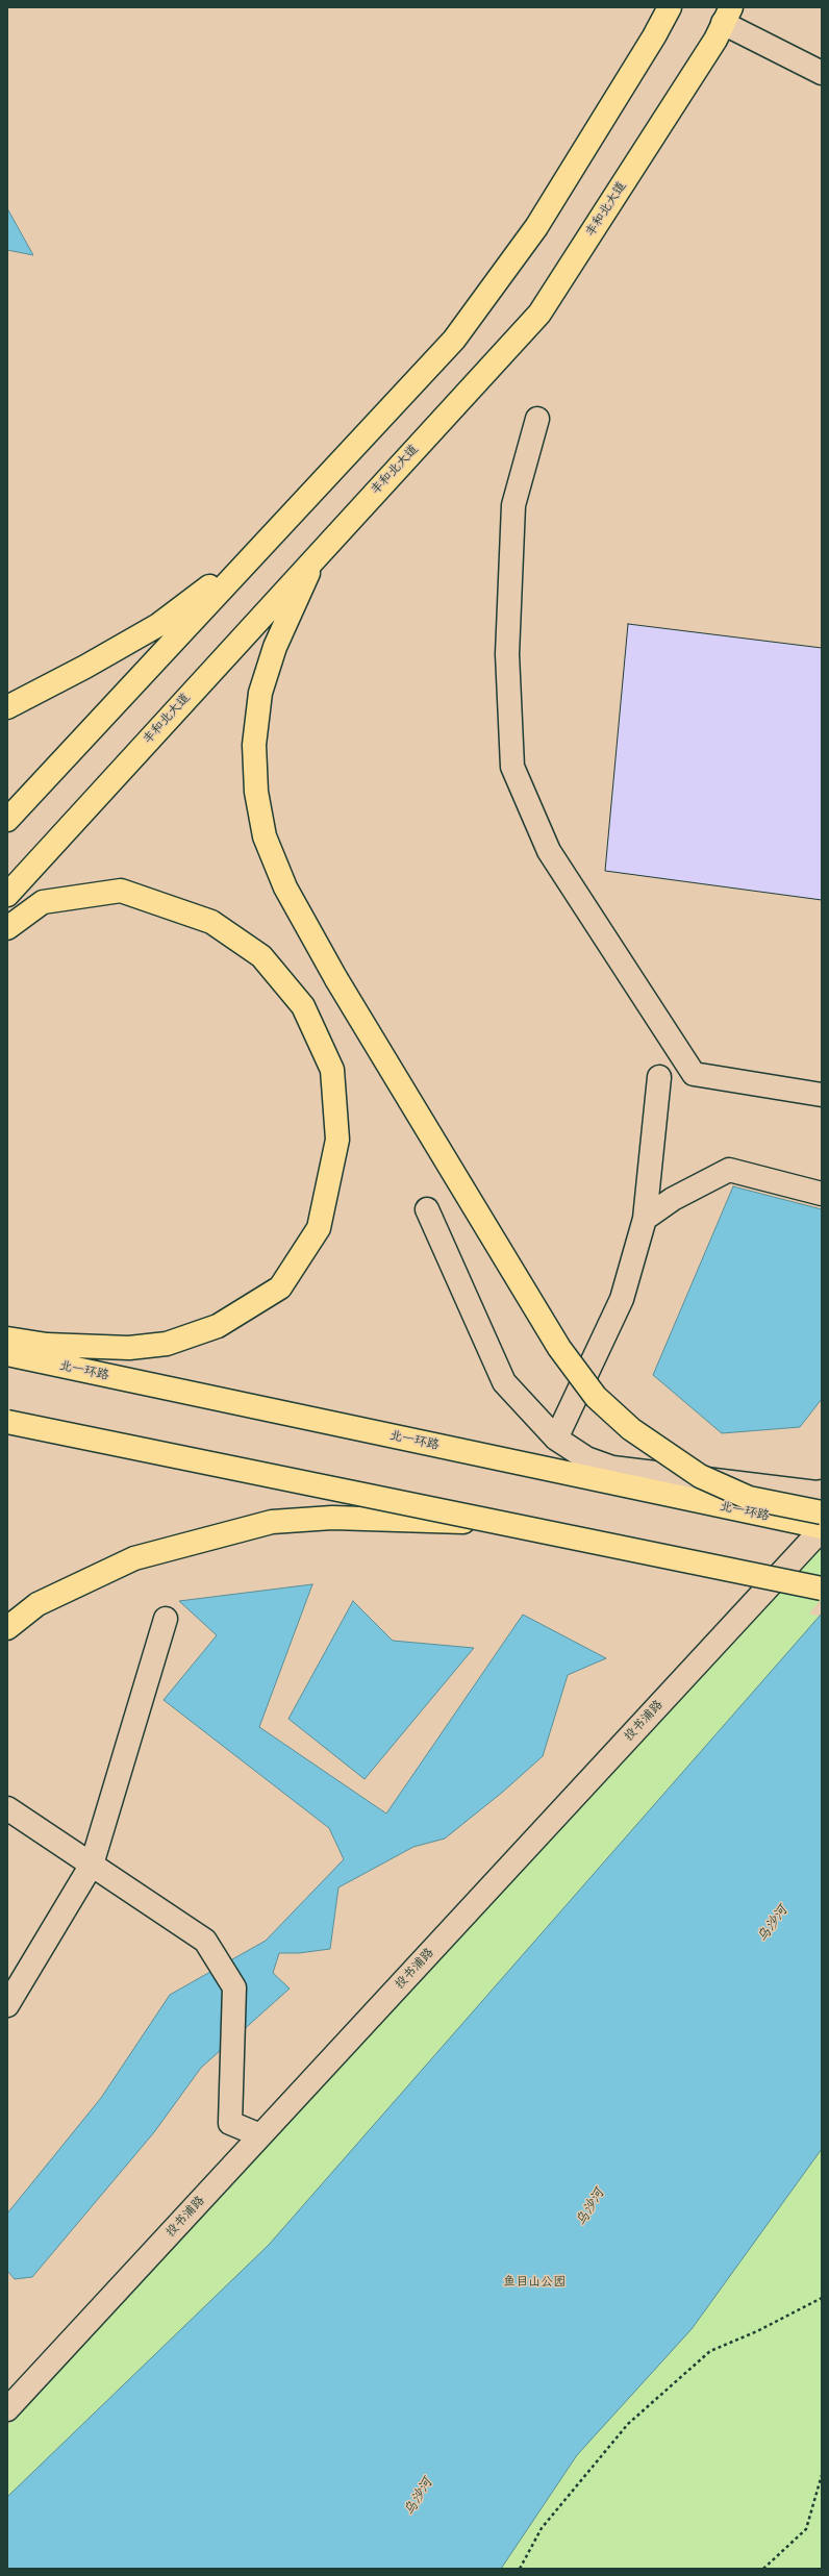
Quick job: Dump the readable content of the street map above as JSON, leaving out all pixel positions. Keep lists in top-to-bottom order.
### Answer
{
  "streets": {
    "highway": ["丰和北大道", "北一环路"],
    "street": ["投书浦路"]
  },
  "crossings": [
    ["北一环路", "投书浦路"]
  ],
  "water": ["乌沙河"],
  "parks": ["鱼目山公园"]
}
